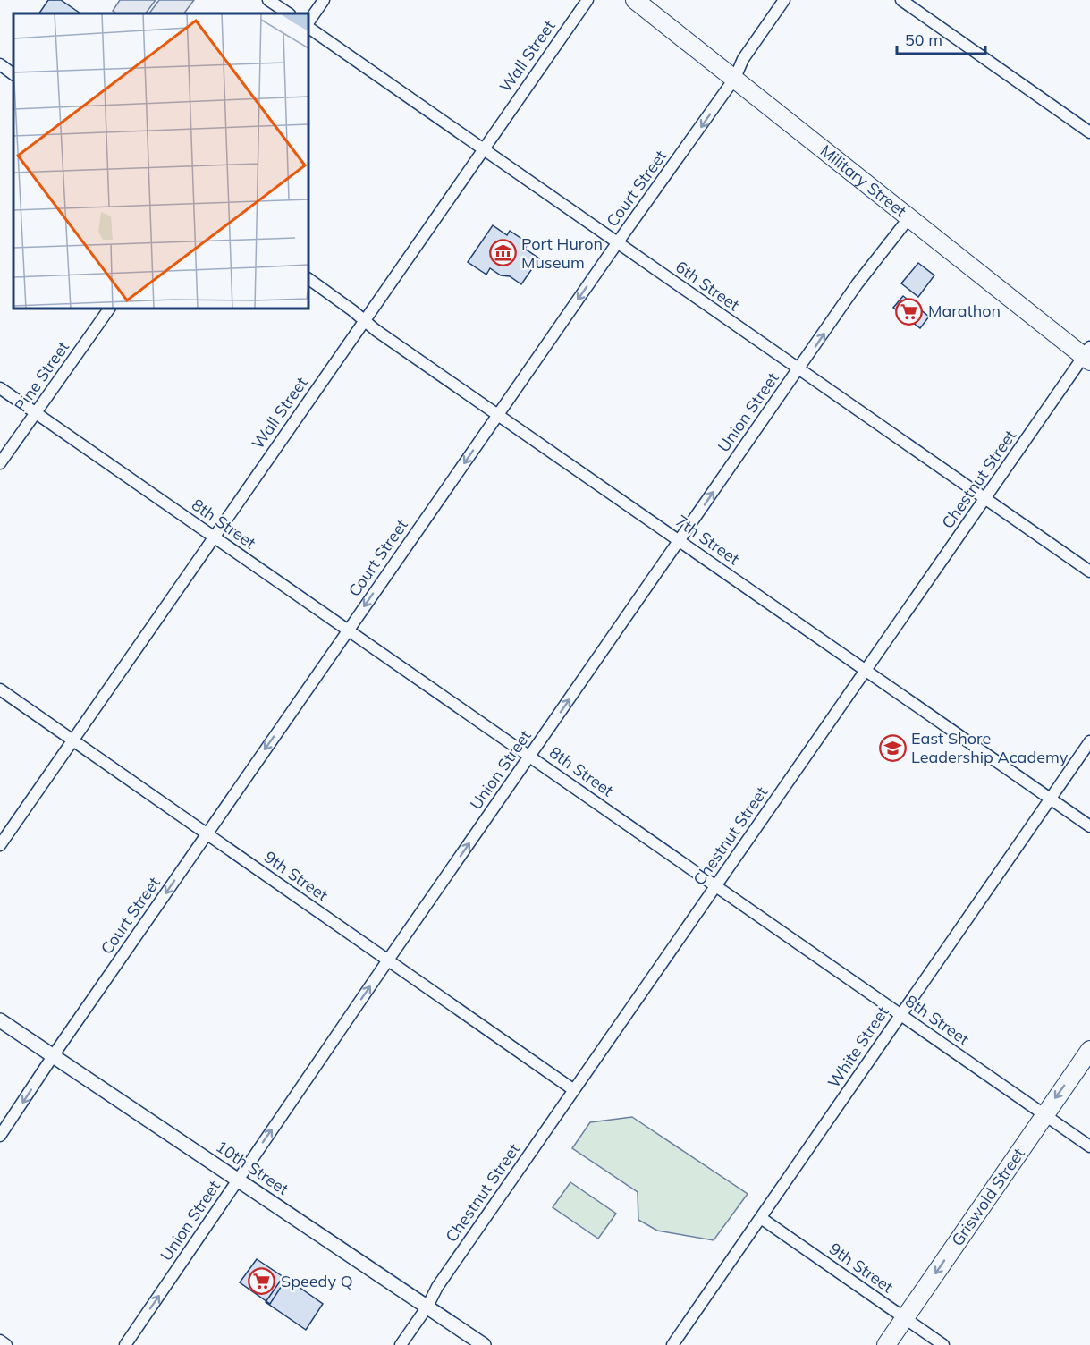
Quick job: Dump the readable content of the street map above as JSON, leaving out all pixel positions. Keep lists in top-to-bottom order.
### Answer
{
  "streets": {
    "main road": ["Military Street", "Griswold Street"],
    "street": [
      "Wall Street",
      "Court Street",
      "6th Street",
      "Pine Street",
      "Union Street",
      "Chestnut Street",
      "8th Street",
      "7th Street",
      "9th Street",
      "White Street",
      "10th Street"
    ]
  },
  "crossings": [
    ["Wall Street", "6th Street"],
    ["Wall Street", "8th Street"],
    ["Wall Street", "7th Street"],
    ["Wall Street", "9th Street"],
    ["Military Street", "Court Street"],
    ["Military Street", "Union Street"],
    ["Military Street", "Chestnut Street"],
    ["Court Street", "6th Street"],
    ["Court Street", "8th Street"],
    ["Court Street", "7th Street"],
    ["Court Street", "9th Street"],
    ["Court Street", "10th Street"],
    ["6th Street", "Union Street"],
    ["6th Street", "Chestnut Street"],
    ["Pine Street", "8th Street"],
    ["Union Street", "8th Street"],
    ["Union Street", "7th Street"],
    ["Union Street", "9th Street"],
    ["Union Street", "10th Street"],
    ["Chestnut Street", "8th Street"],
    ["Chestnut Street", "7th Street"],
    ["Chestnut Street", "9th Street"],
    ["Chestnut Street", "10th Street"],
    ["8th Street", "White Street"],
    ["8th Street", "Griswold Street"],
    ["7th Street", "White Street"],
    ["9th Street", "White Street"],
    ["9th Street", "Griswold Street"]
  ],
  "one_way": ["Court Street", "Union Street", "Griswold Street"],
  "places": {
    "museum": ["Port Huron Museum"],
    "supermarket": ["Marathon", "Speedy Q"],
    "school or university": ["East Shore Leadership Academy"]
  },
  "scale_bar": "50 m"
}
